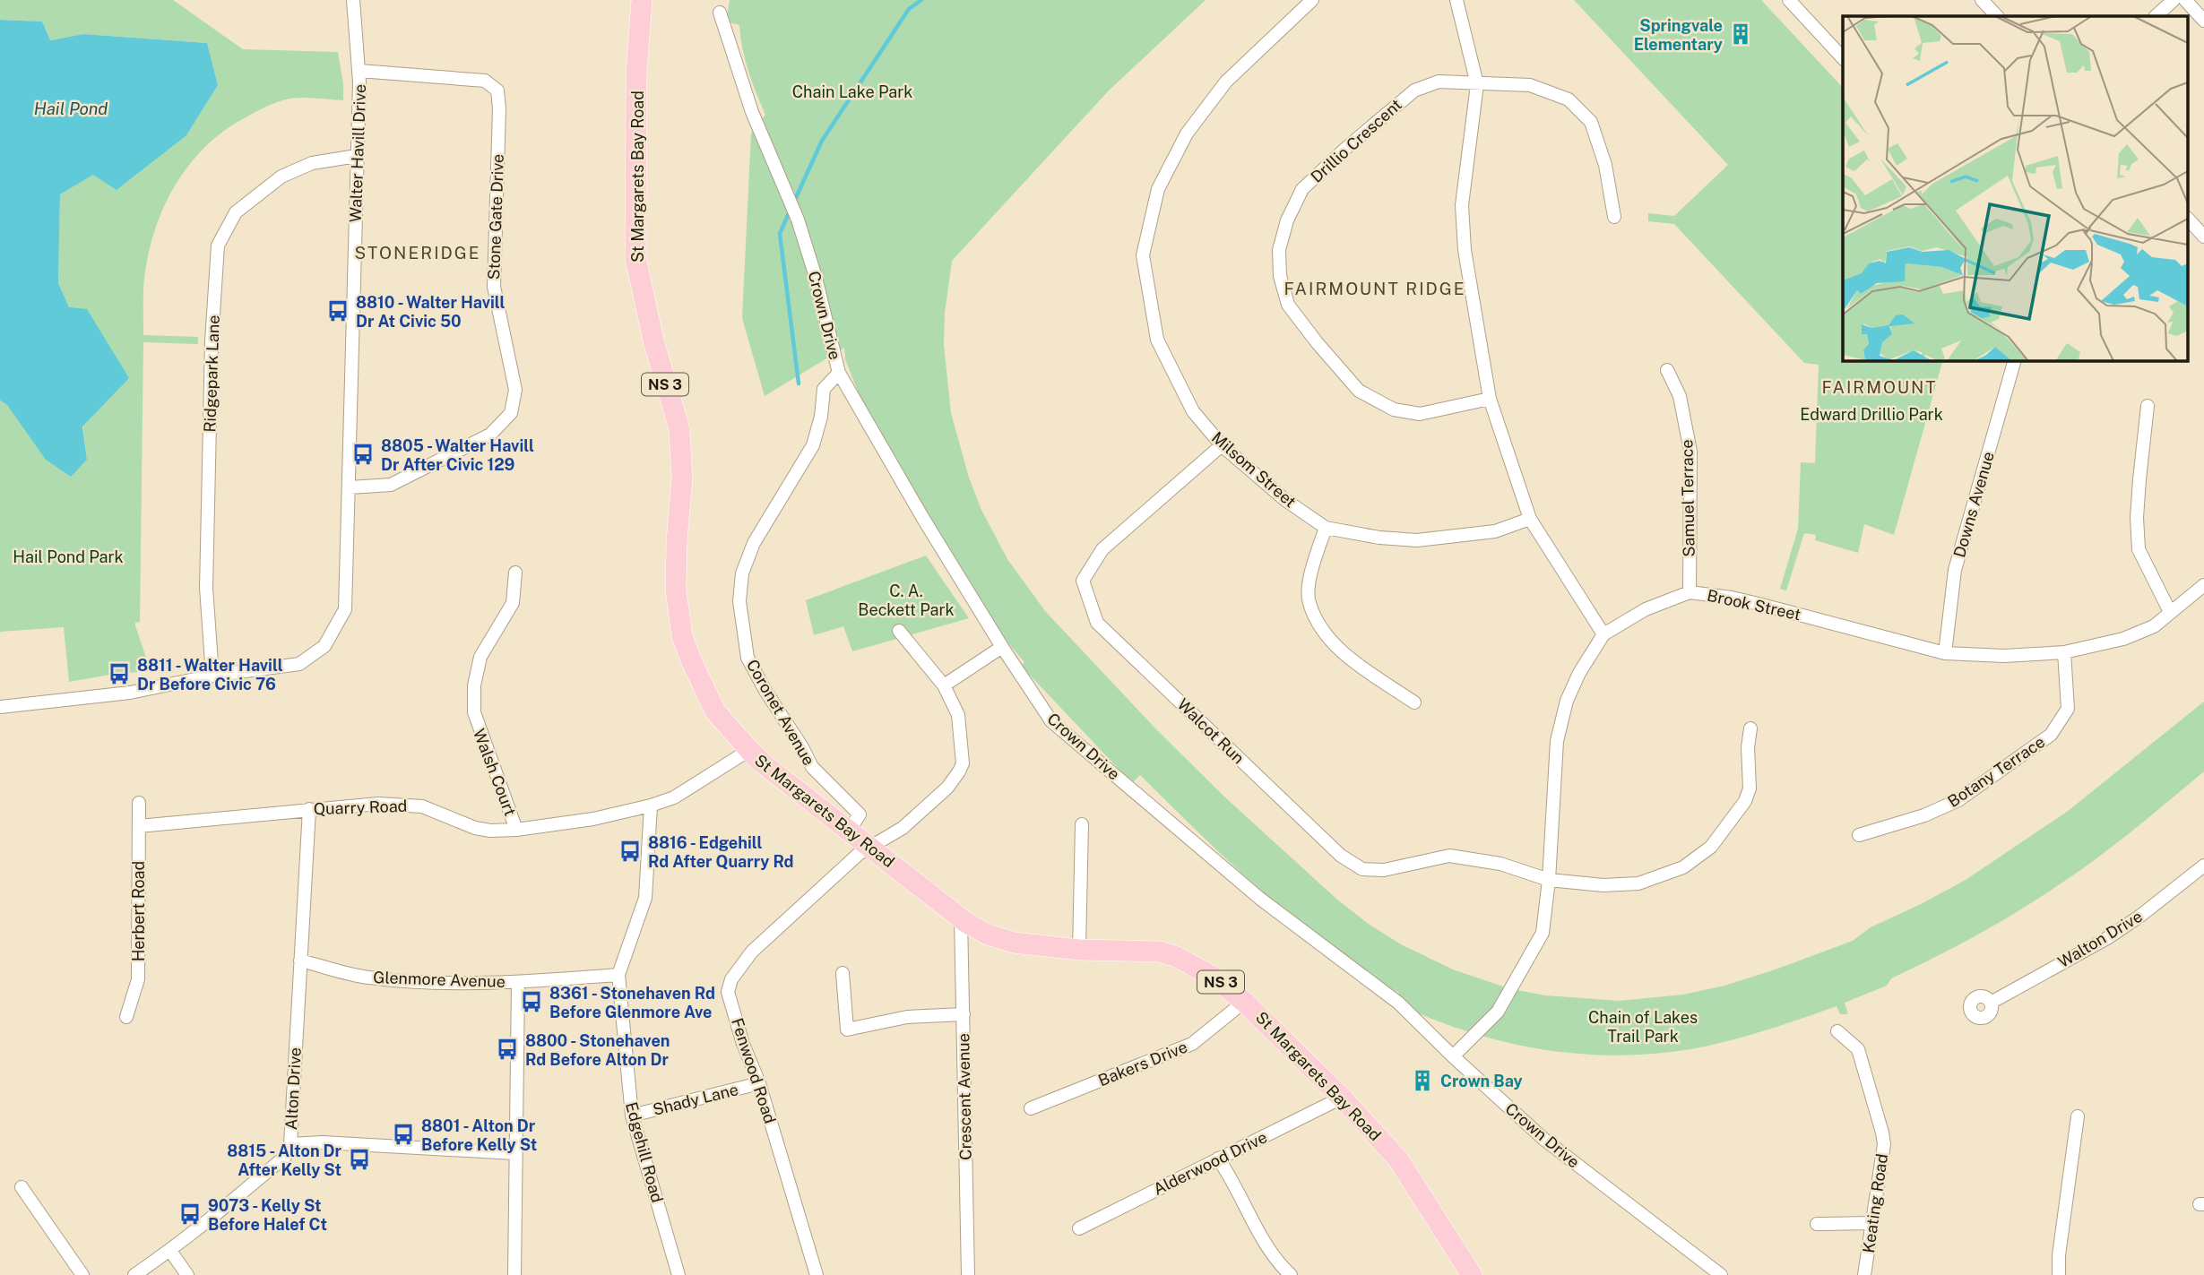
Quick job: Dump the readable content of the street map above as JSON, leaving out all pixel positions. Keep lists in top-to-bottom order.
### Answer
{
  "streets": {
    "main road": ["St Margarets Bay Road", "NS 3"],
    "street": [
      "Drillio Crescent",
      "Walter Havill Drive",
      "Stone Gate Drive",
      "Crown Drive",
      "Ridgepark Lane",
      "Milsom Street",
      "Samuel Terrace",
      "Downs Avenue",
      "Brook Street",
      "Coronet Avenue",
      "Walcot Run",
      "Botany Terrace",
      "Walsh Court",
      "Quarry Road",
      "Herbert Road",
      "Walton Drive",
      "Glenmore Avenue",
      "Bakers Drive",
      "Fenwood Road",
      "Alton Drive",
      "Crescent Avenue",
      "Shady Lane",
      "Edgehill Road",
      "Alderwood Drive",
      "Keating Road"
    ]
  },
  "crossings": [
    ["Walter Havill Drive", "Stone Gate Drive"],
    ["Walter Havill Drive", "Ridgepark Lane"],
    ["St Margarets Bay Road", "Coronet Avenue"],
    ["St Margarets Bay Road", "Quarry Road"],
    ["St Margarets Bay Road", "Bakers Drive"],
    ["St Margarets Bay Road", "Fenwood Road"],
    ["St Margarets Bay Road", "Crescent Avenue"],
    ["St Margarets Bay Road", "Alderwood Drive"],
    ["Crown Drive", "Brook Street"],
    ["Crown Drive", "Coronet Avenue"],
    ["Milsom Street", "Walcot Run"],
    ["Samuel Terrace", "Brook Street"],
    ["Downs Avenue", "Brook Street"],
    ["Brook Street", "Walcot Run"],
    ["Brook Street", "Botany Terrace"],
    ["Walsh Court", "Quarry Road"],
    ["Quarry Road", "Herbert Road"],
    ["Quarry Road", "Alton Drive"],
    ["Quarry Road", "Edgehill Road"],
    ["Glenmore Avenue", "Alton Drive"],
    ["Glenmore Avenue", "Edgehill Road"],
    ["Fenwood Road", "Shady Lane"],
    ["Shady Lane", "Edgehill Road"]
  ],
  "districts": ["STONERIDGE", "FAIRMOUNT RIDGE", "FAIRMOUNT"],
  "water": ["Hail Pond"],
  "parks": [
    "Chain Lake Park",
    "Edward Drillio Park",
    "Hail Pond Park",
    "C. A. Beckett Park",
    "Chain of Lakes Trail Park"
  ],
  "places": {
    "building": ["Springvale Elementary", "Crown Bay"],
    "bus stop": [
      "8810 - Walter Havill Dr At Civic 50",
      "8805 - Walter Havill Dr After Civic 129",
      "8811 - Walter Havill Dr Before Civic 76",
      "8816 - Edgehill Rd After Quarry Rd",
      "8361 - Stonehaven Rd Before Glenmore Ave",
      "8800 - Stonehaven Rd Before Alton Dr",
      "8801 - Alton Dr Before Kelly St",
      "8815 - Alton Dr After Kelly St",
      "9073 - Kelly St Before Halef Ct"
    ]
  }
}
